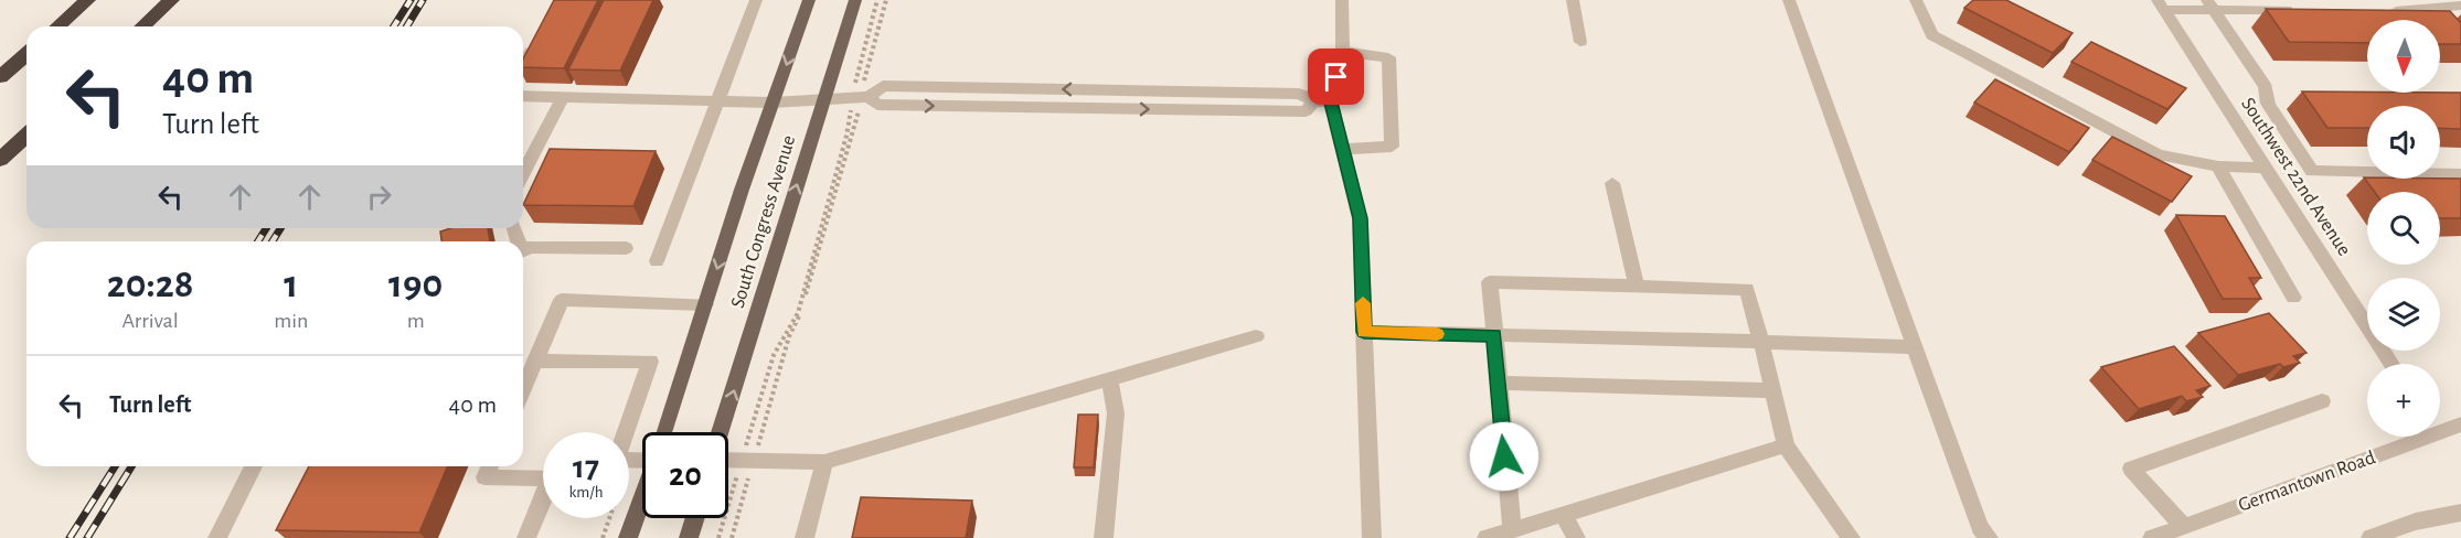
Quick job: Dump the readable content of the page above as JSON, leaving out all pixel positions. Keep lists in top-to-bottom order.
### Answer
{
  "streets": {
    "main road": ["South Congress Avenue"],
    "street": ["Southwest 22nd Avenue", "Germantown Road"]
  },
  "north": "bottom",
  "page": {
    "map_buttons": "+",
    "turn": ["40 m", "Turn left"],
    "eta": [
      "20:28",
      "Arrival",
      "1",
      "min",
      "190",
      "m"
    ],
    "list": [
      {
        "name": "Turn left",
        "value": "40 m"
      }
    ],
    "speed": "17 km/h",
    "limit": "20"
  }
}
